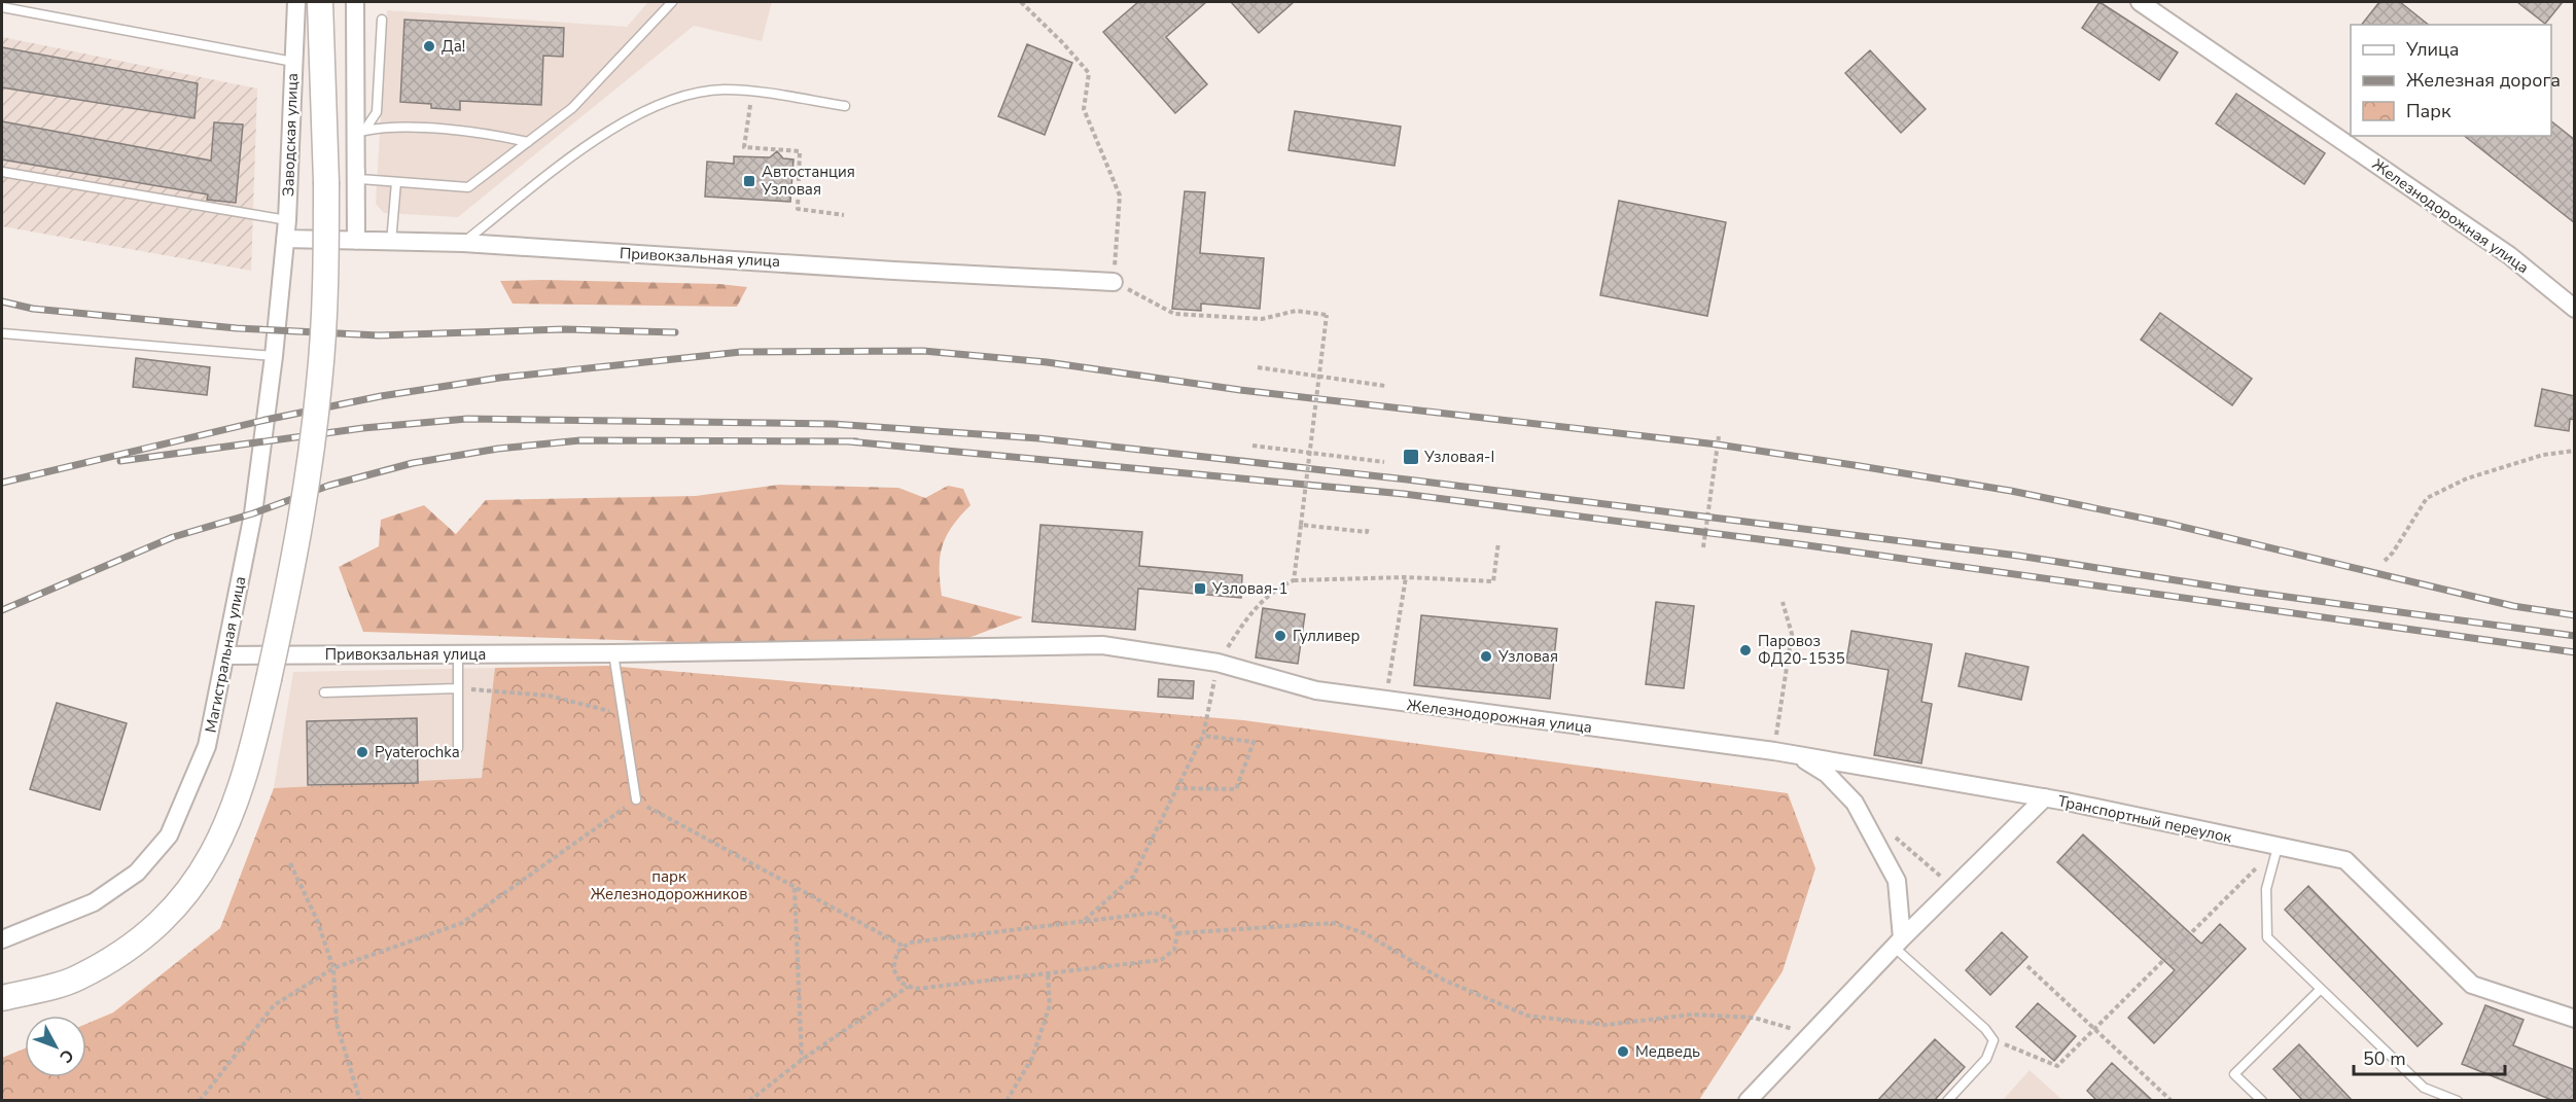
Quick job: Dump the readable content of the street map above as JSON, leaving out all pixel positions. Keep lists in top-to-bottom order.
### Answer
{
  "streets": {
    "street": [
      "Заводская улица",
      "Железнодорожная улица",
      "Привокзальная улица",
      "Магистральная улица",
      "Транспортный переулок"
    ]
  },
  "crossings": [
    ["Заводская улица", "Привокзальная улица"],
    ["Заводская улица", "Магистральная улица"],
    ["Железнодорожная улица", "Привокзальная улица"],
    ["Железнодорожная улица", "Транспортный переулок"],
    ["Привокзальная улица", "Магистральная улица"]
  ],
  "parks": ["парк Железнодорожников"],
  "places": {
    "other": [
      "Да!",
      "Гулливер",
      "Паровоз ФД20-1535",
      "Узловая",
      "Pyaterochka",
      "Медведь"
    ],
    "transit": ["Автостанция Узловая", "Узловая-I", "Узловая-1"]
  },
  "legend": ["Улица", "Железная дорога", "Парк"],
  "scale_bar": "50 m",
  "north": "bottom right"
}
